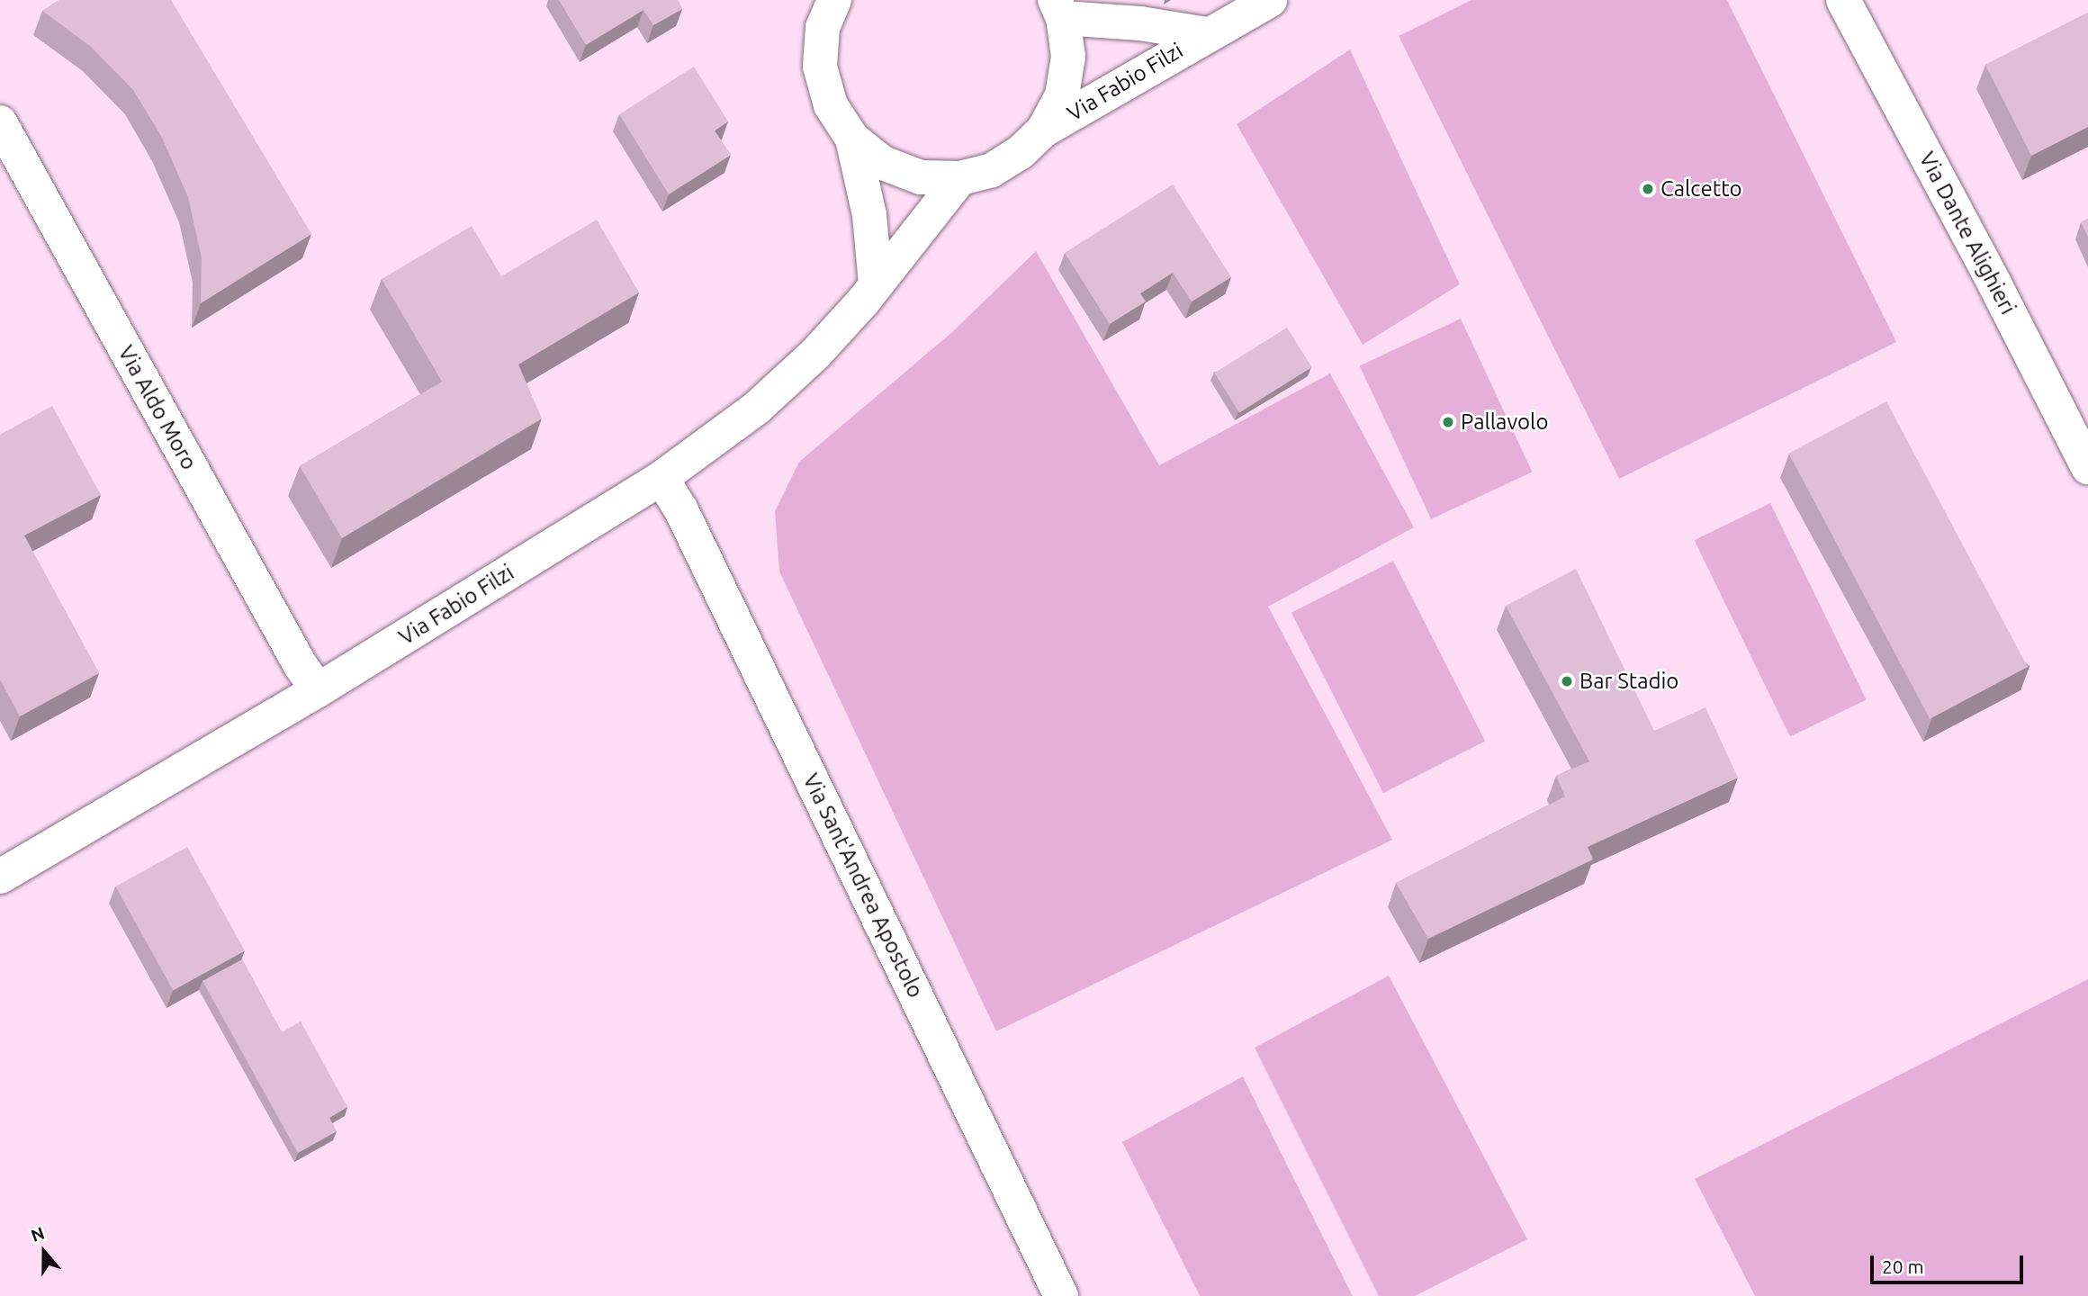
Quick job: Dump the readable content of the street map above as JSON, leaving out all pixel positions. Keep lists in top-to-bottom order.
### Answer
{
  "streets": {
    "street": [
      "Via Fabio Filzi",
      "Via Dante Alighieri",
      "Via Aldo Moro",
      "Via Sant'Andrea Apostolo"
    ]
  },
  "crossings": [
    ["Via Fabio Filzi", "Via Aldo Moro"],
    ["Via Fabio Filzi", "Via Sant'Andrea Apostolo"]
  ],
  "places": ["Calcetto", "Pallavolo", "Bar Stadio"],
  "scale_bar": "20 m",
  "north": "top"
}
